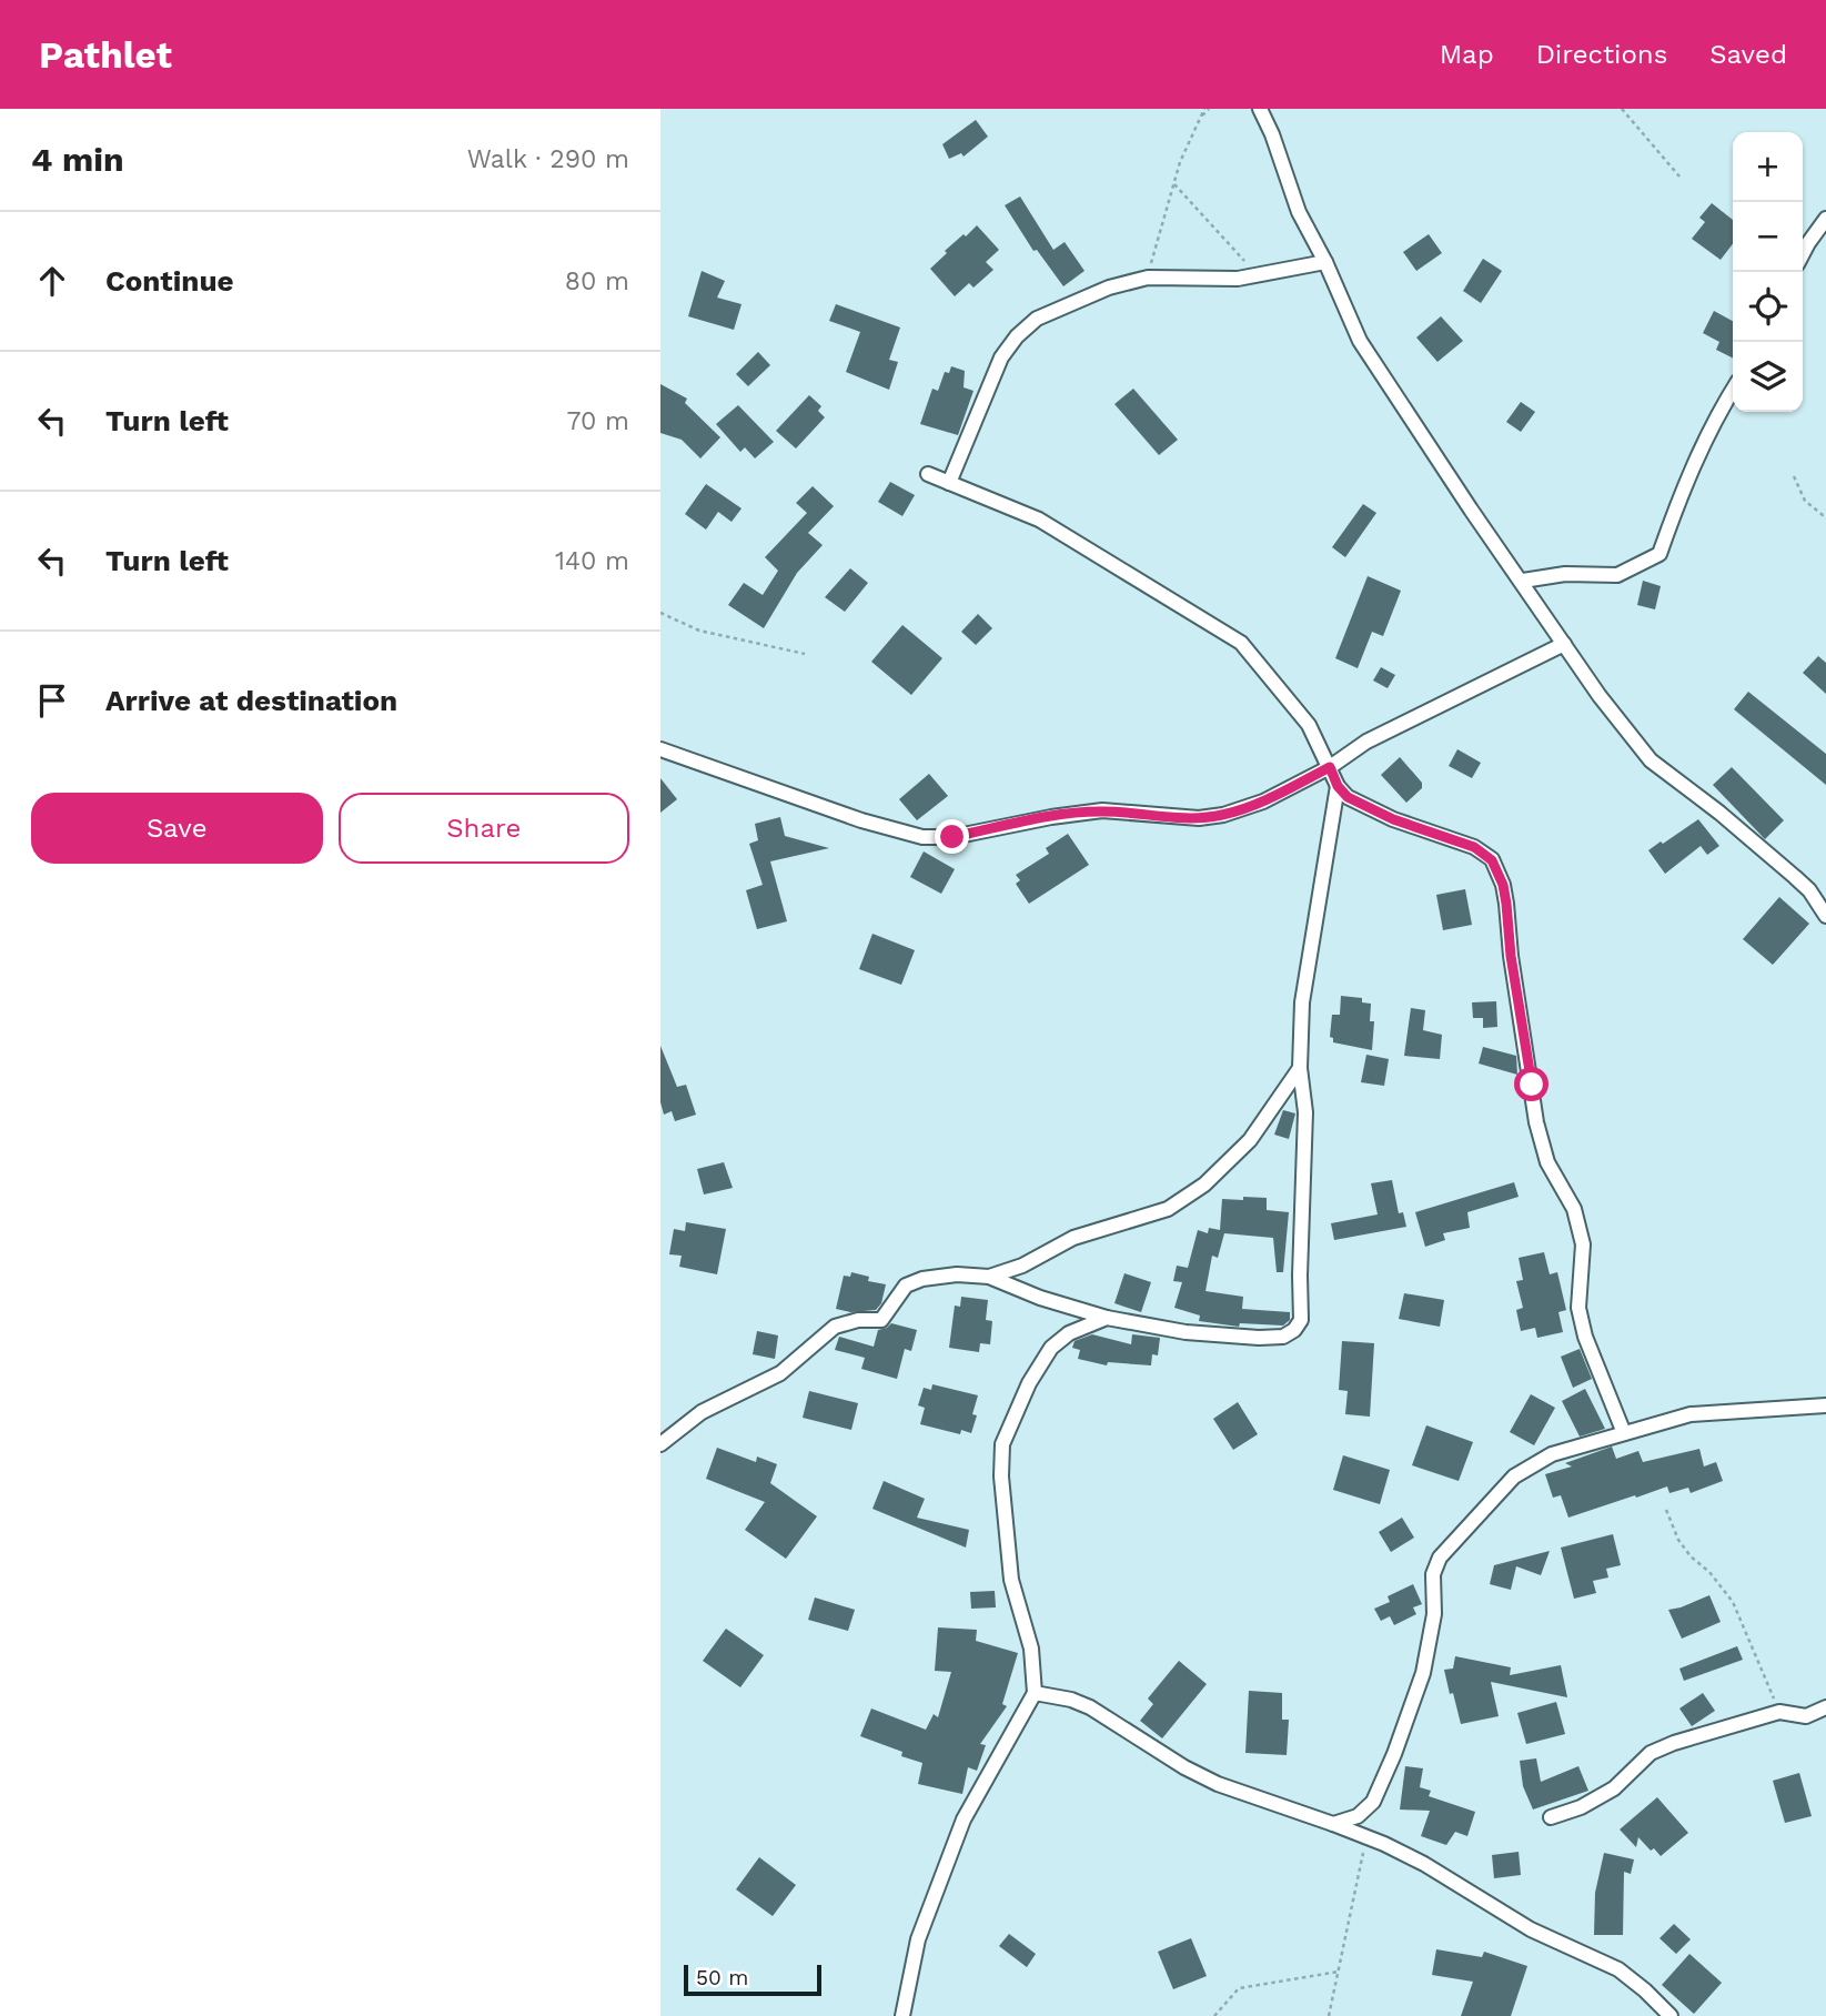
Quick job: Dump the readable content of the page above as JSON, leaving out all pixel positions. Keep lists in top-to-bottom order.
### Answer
{
  "scale_bar": "50 m",
  "page": {
    "header": "Pathlet",
    "nav": ["Map", "Directions", "Saved"],
    "heading": ["4 min", "Walk · 290 m"],
    "map_buttons": ["+", "−"],
    "list": [
      ["Continue", "80 m"],
      ["Turn left", "70 m"],
      ["Turn left", "140 m"],
      "Arrive at destination"
    ],
    "buttons": ["Save", "Share"],
    "scale": "50 m"
  }
}
